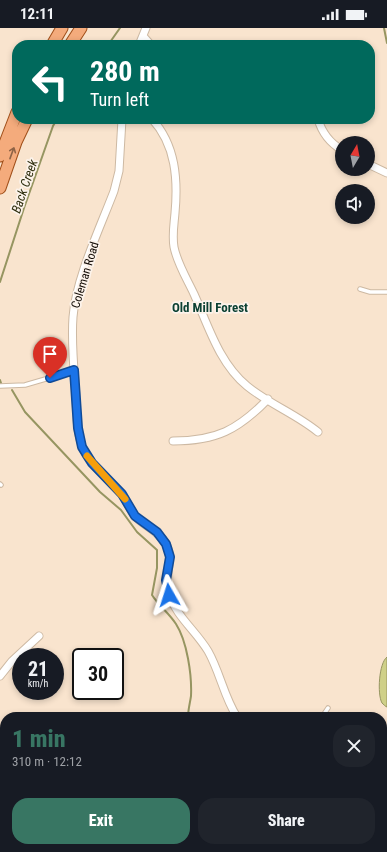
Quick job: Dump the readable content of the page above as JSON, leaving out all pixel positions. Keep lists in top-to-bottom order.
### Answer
{
  "streets": {
    "street": ["Coleman Road"]
  },
  "districts": ["Old Mill Forest"],
  "water": ["Back Creek"],
  "north": "top",
  "page": {
    "status": "12:11",
    "turn": ["280 m", "Turn left"],
    "speed": "21 km/h",
    "limit": "30",
    "heading": ["1 min", "310 m · 12:12"],
    "buttons": ["Exit", "Share"]
  }
}
